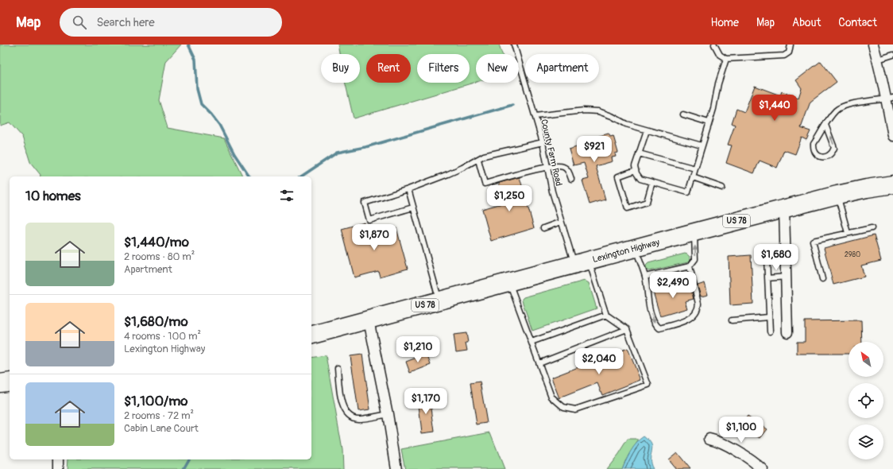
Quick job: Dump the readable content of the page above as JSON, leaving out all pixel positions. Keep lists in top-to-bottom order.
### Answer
{
  "streets": {
    "highway": ["US 78", "Lexington Highway"],
    "lane": ["County Farm Road"]
  },
  "crossings": [
    ["County Farm Road", "Lexington Highway"],
    ["US 78", "Lexington Highway"]
  ],
  "house_numbers": ["2980"],
  "north": "top left",
  "page": {
    "header": "Map",
    "search": "Search here",
    "nav": [
      "Home",
      "Map",
      "About",
      "Contact"
    ],
    "chip": [
      "Buy",
      "Rent",
      "Filters",
      "New",
      "Apartment"
    ],
    "price": [
      "$1,440",
      "$921",
      "$1,250",
      "$1,870",
      "$1,680",
      "$2,490",
      "$1,210",
      "$2,040",
      "$1,170",
      "$1,100"
    ],
    "heading": "10 homes",
    "list": [
      {
        "name": "$1,440/mo",
        "note": "2 rooms · 80 m² · Apartment"
      },
      {
        "name": "$1,680/mo",
        "note": "4 rooms · 100 m² · Lexington Highway"
      },
      {
        "name": "$1,100/mo",
        "note": "2 rooms · 72 m² · Cabin Lane Court"
      }
    ]
  }
}
